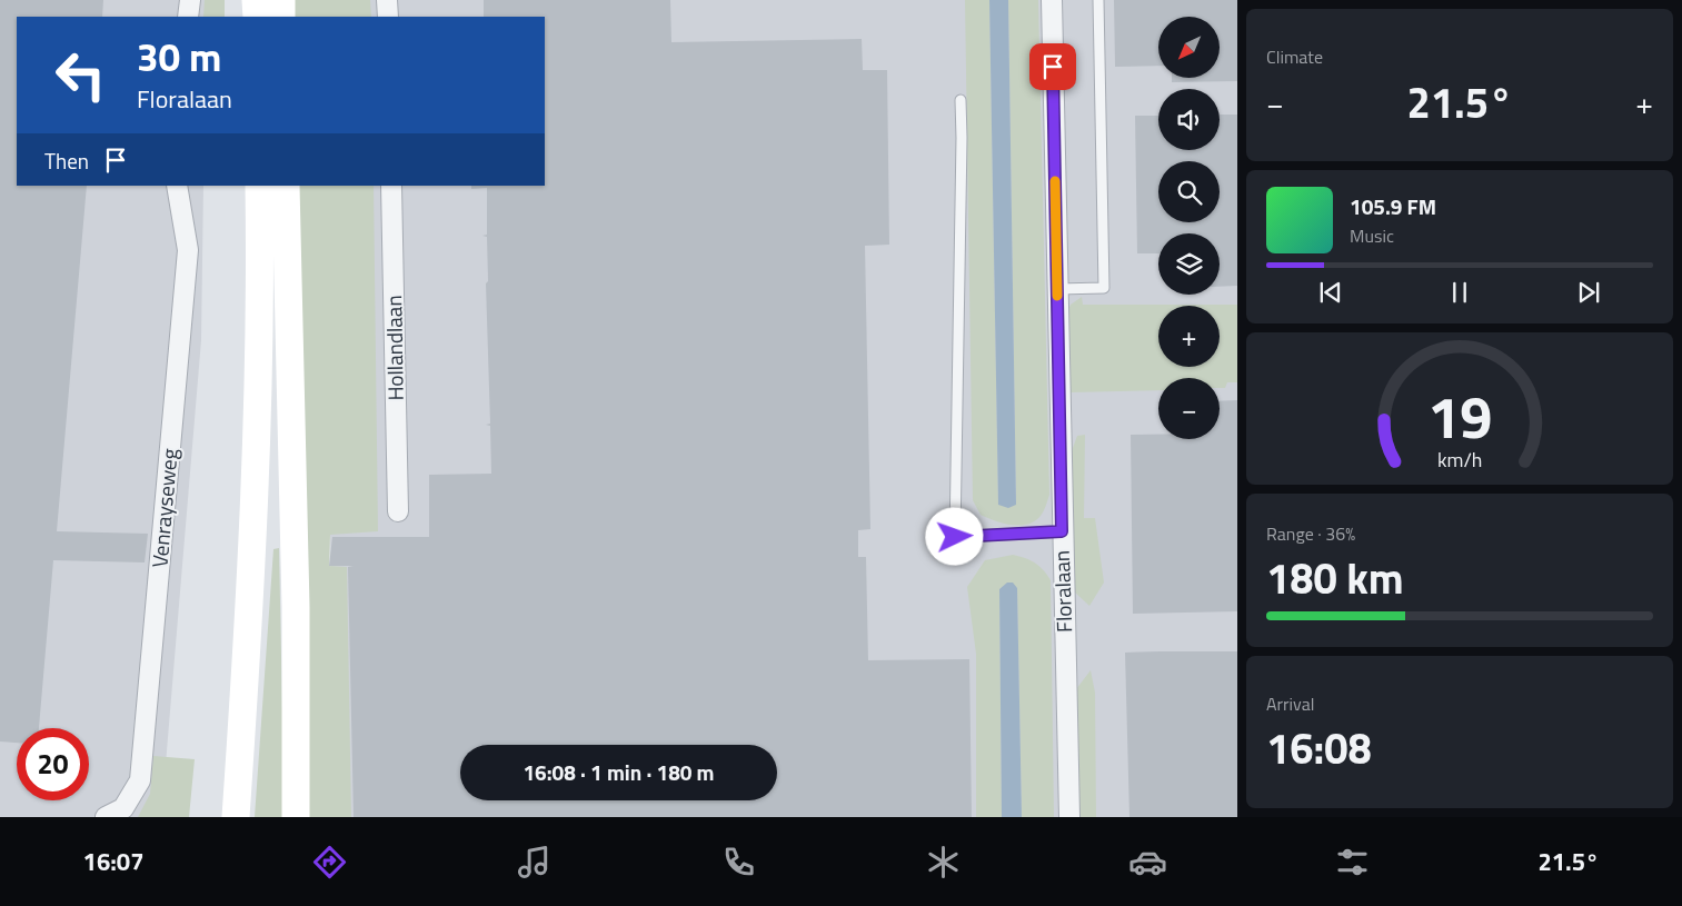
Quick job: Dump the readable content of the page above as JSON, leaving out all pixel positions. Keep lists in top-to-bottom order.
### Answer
{
  "streets": {
    "street": ["Hollandlaan", "Venrayseweg", "Floralaan"]
  },
  "north": "bottom left",
  "page": {
    "tile": [
      "Climate",
      ["Range · 36%", "180 km"],
      ["Arrival", "16:08"]
    ],
    "map_buttons": ["+", "−"],
    "turn": ["30 m", "Floralaan"],
    "heat": ["−", "21.5°", "+"],
    "then": "Then",
    "song": ["105.9 FM", "Music"],
    "limit": "20",
    "trip": "16:08 · 1 min · 180 m",
    "tabs": ["16:07", "21.5°"],
    "gauge": ["19", "km/h"]
  }
}
